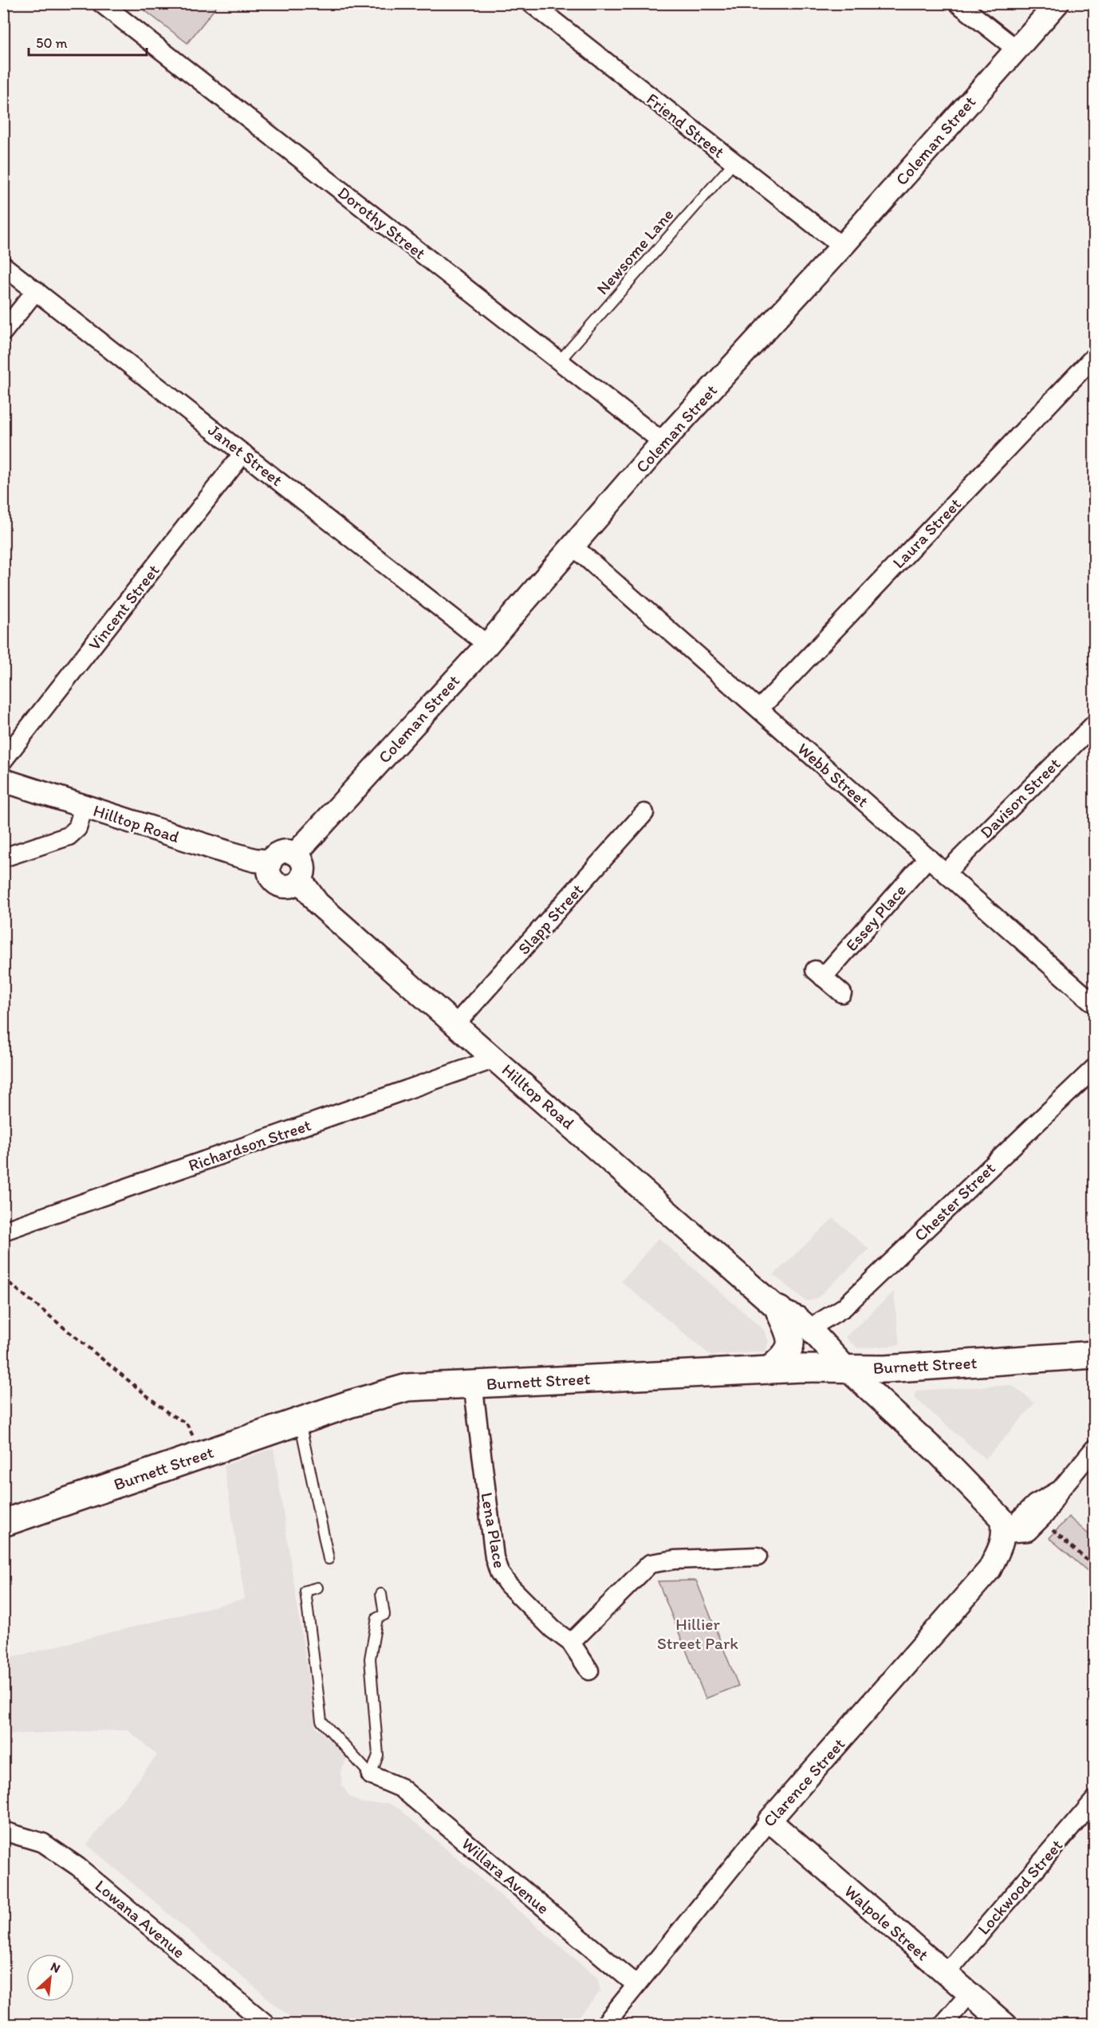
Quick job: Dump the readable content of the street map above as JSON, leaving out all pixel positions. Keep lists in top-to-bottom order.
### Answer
{
  "streets": {
    "main road": ["Burnett Street"],
    "street": [
      "Friend Street",
      "Coleman Street",
      "Dorothy Street",
      "Janet Street",
      "Laura Street",
      "Vincent Street",
      "Webb Street",
      "Davison Street",
      "Hilltop Road",
      "Essey Place",
      "Slapp Street",
      "Richardson Street",
      "Chester Street",
      "Lena Place",
      "Clarence Street",
      "Willara Avenue",
      "Lockwood Street",
      "Lowana Avenue",
      "Walpole Street"
    ],
    "lane": ["Newsome Lane"]
  },
  "crossings": [
    ["Friend Street", "Coleman Street"],
    ["Friend Street", "Newsome Lane"],
    ["Coleman Street", "Dorothy Street"],
    ["Coleman Street", "Janet Street"],
    ["Coleman Street", "Webb Street"],
    ["Coleman Street", "Hilltop Road"],
    ["Dorothy Street", "Newsome Lane"],
    ["Janet Street", "Vincent Street"],
    ["Laura Street", "Webb Street"],
    ["Webb Street", "Davison Street"],
    ["Webb Street", "Essey Place"],
    ["Hilltop Road", "Slapp Street"],
    ["Hilltop Road", "Richardson Street"],
    ["Hilltop Road", "Chester Street"],
    ["Hilltop Road", "Burnett Street"],
    ["Hilltop Road", "Clarence Street"],
    ["Burnett Street", "Lena Place"],
    ["Clarence Street", "Willara Avenue"],
    ["Clarence Street", "Walpole Street"],
    ["Lockwood Street", "Walpole Street"]
  ],
  "parks": ["Hillier Street Park"],
  "scale_bar": "50 m",
  "north": "top right"
}
